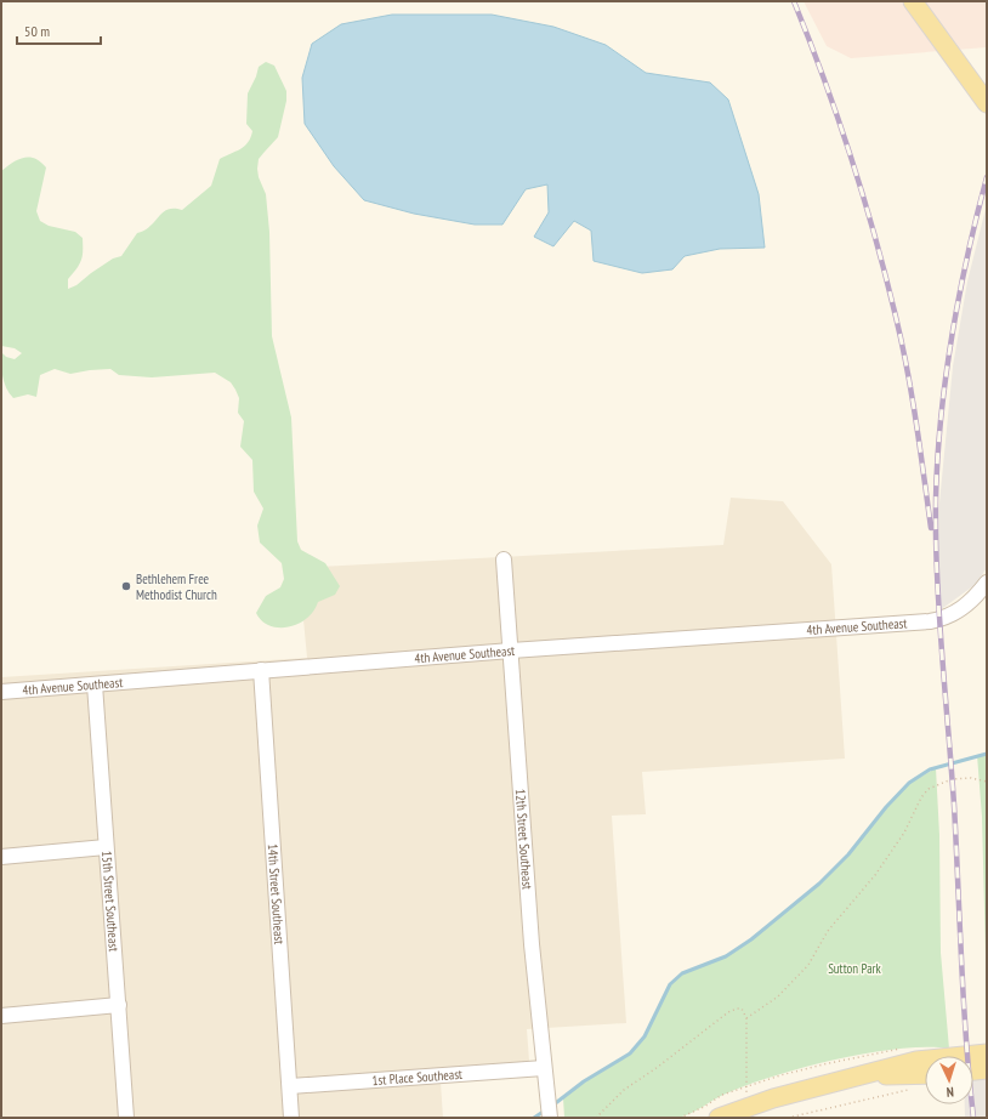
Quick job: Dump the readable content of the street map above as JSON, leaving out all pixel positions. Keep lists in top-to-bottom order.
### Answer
{
  "streets": {
    "street": [
      "4th Avenue Southeast",
      "12th Street Southeast",
      "14th Street Southeast",
      "15th Street Southeast",
      "1st Place Southeast"
    ]
  },
  "crossings": [
    ["4th Avenue Southeast", "12th Street Southeast"],
    ["4th Avenue Southeast", "14th Street Southeast"],
    ["4th Avenue Southeast", "15th Street Southeast"],
    ["12th Street Southeast", "1st Place Southeast"],
    ["14th Street Southeast", "1st Place Southeast"]
  ],
  "parks": ["Sutton Park"],
  "places": ["Bethlehem Free Methodist Church"],
  "scale_bar": "50 m",
  "north": "bottom"
}
